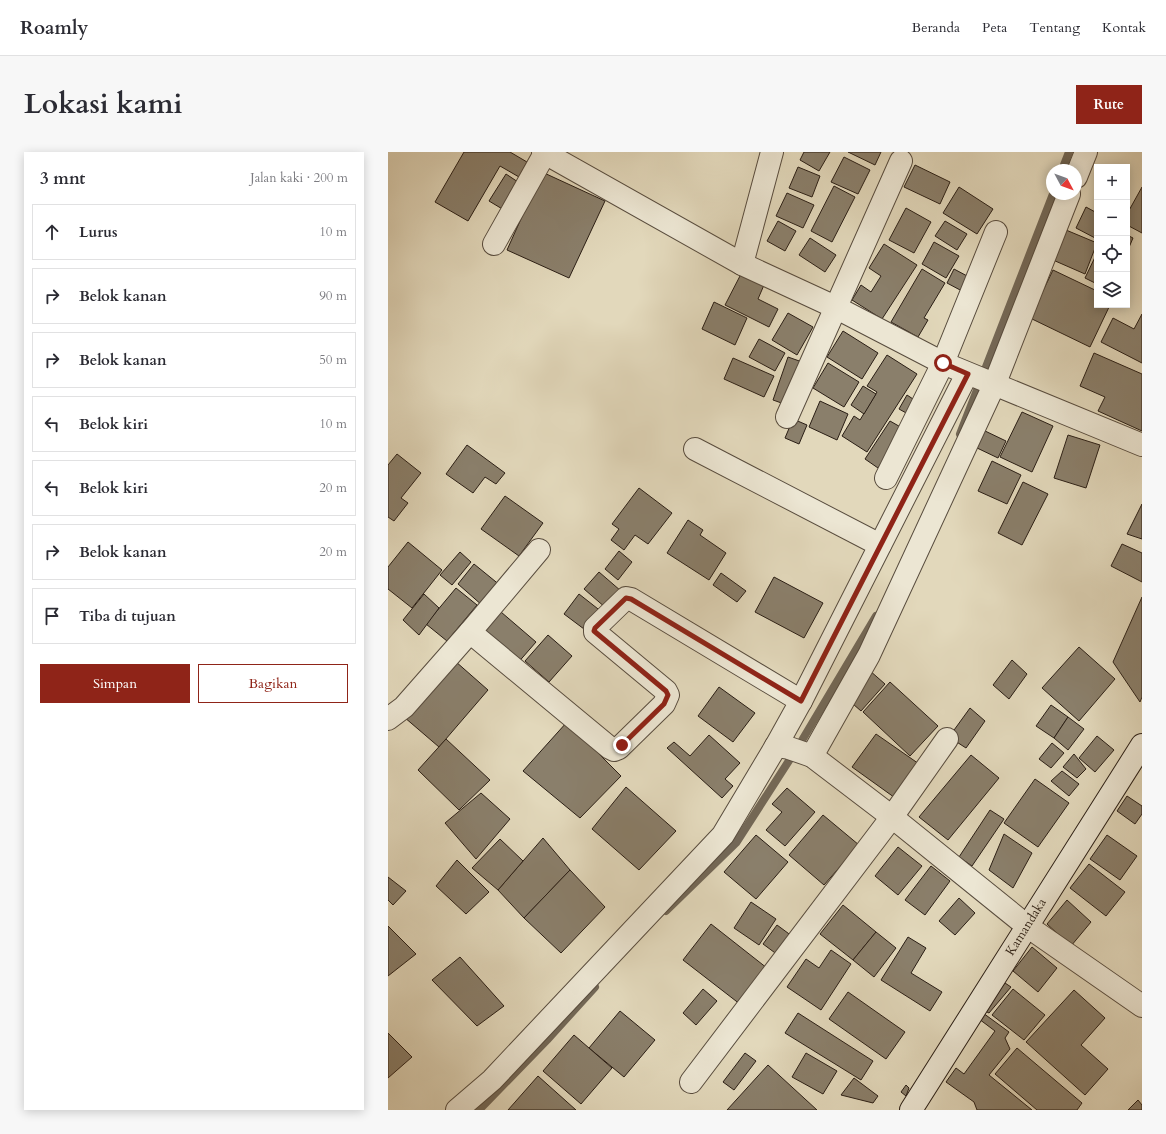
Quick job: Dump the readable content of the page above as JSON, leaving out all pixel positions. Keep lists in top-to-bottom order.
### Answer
{
  "streets": {
    "street": ["Kamandaka"]
  },
  "north": "bottom right",
  "page": {
    "header": "Roamly",
    "nav": [
      "Beranda",
      "Peta",
      "Tentang",
      "Kontak"
    ],
    "title": "Lokasi kami",
    "buttons": [
      "Rute",
      ["Simpan", "Bagikan"]
    ],
    "heading": ["3 mnt", "Jalan kaki · 200 m"],
    "map_buttons": ["+", "−"],
    "list": [
      ["Lurus", "10 m"],
      ["Belok kanan", "90 m"],
      ["Belok kanan", "50 m"],
      ["Belok kiri", "10 m"],
      ["Belok kiri", "20 m"],
      ["Belok kanan", "20 m"],
      "Tiba di tujuan"
    ]
  }
}
